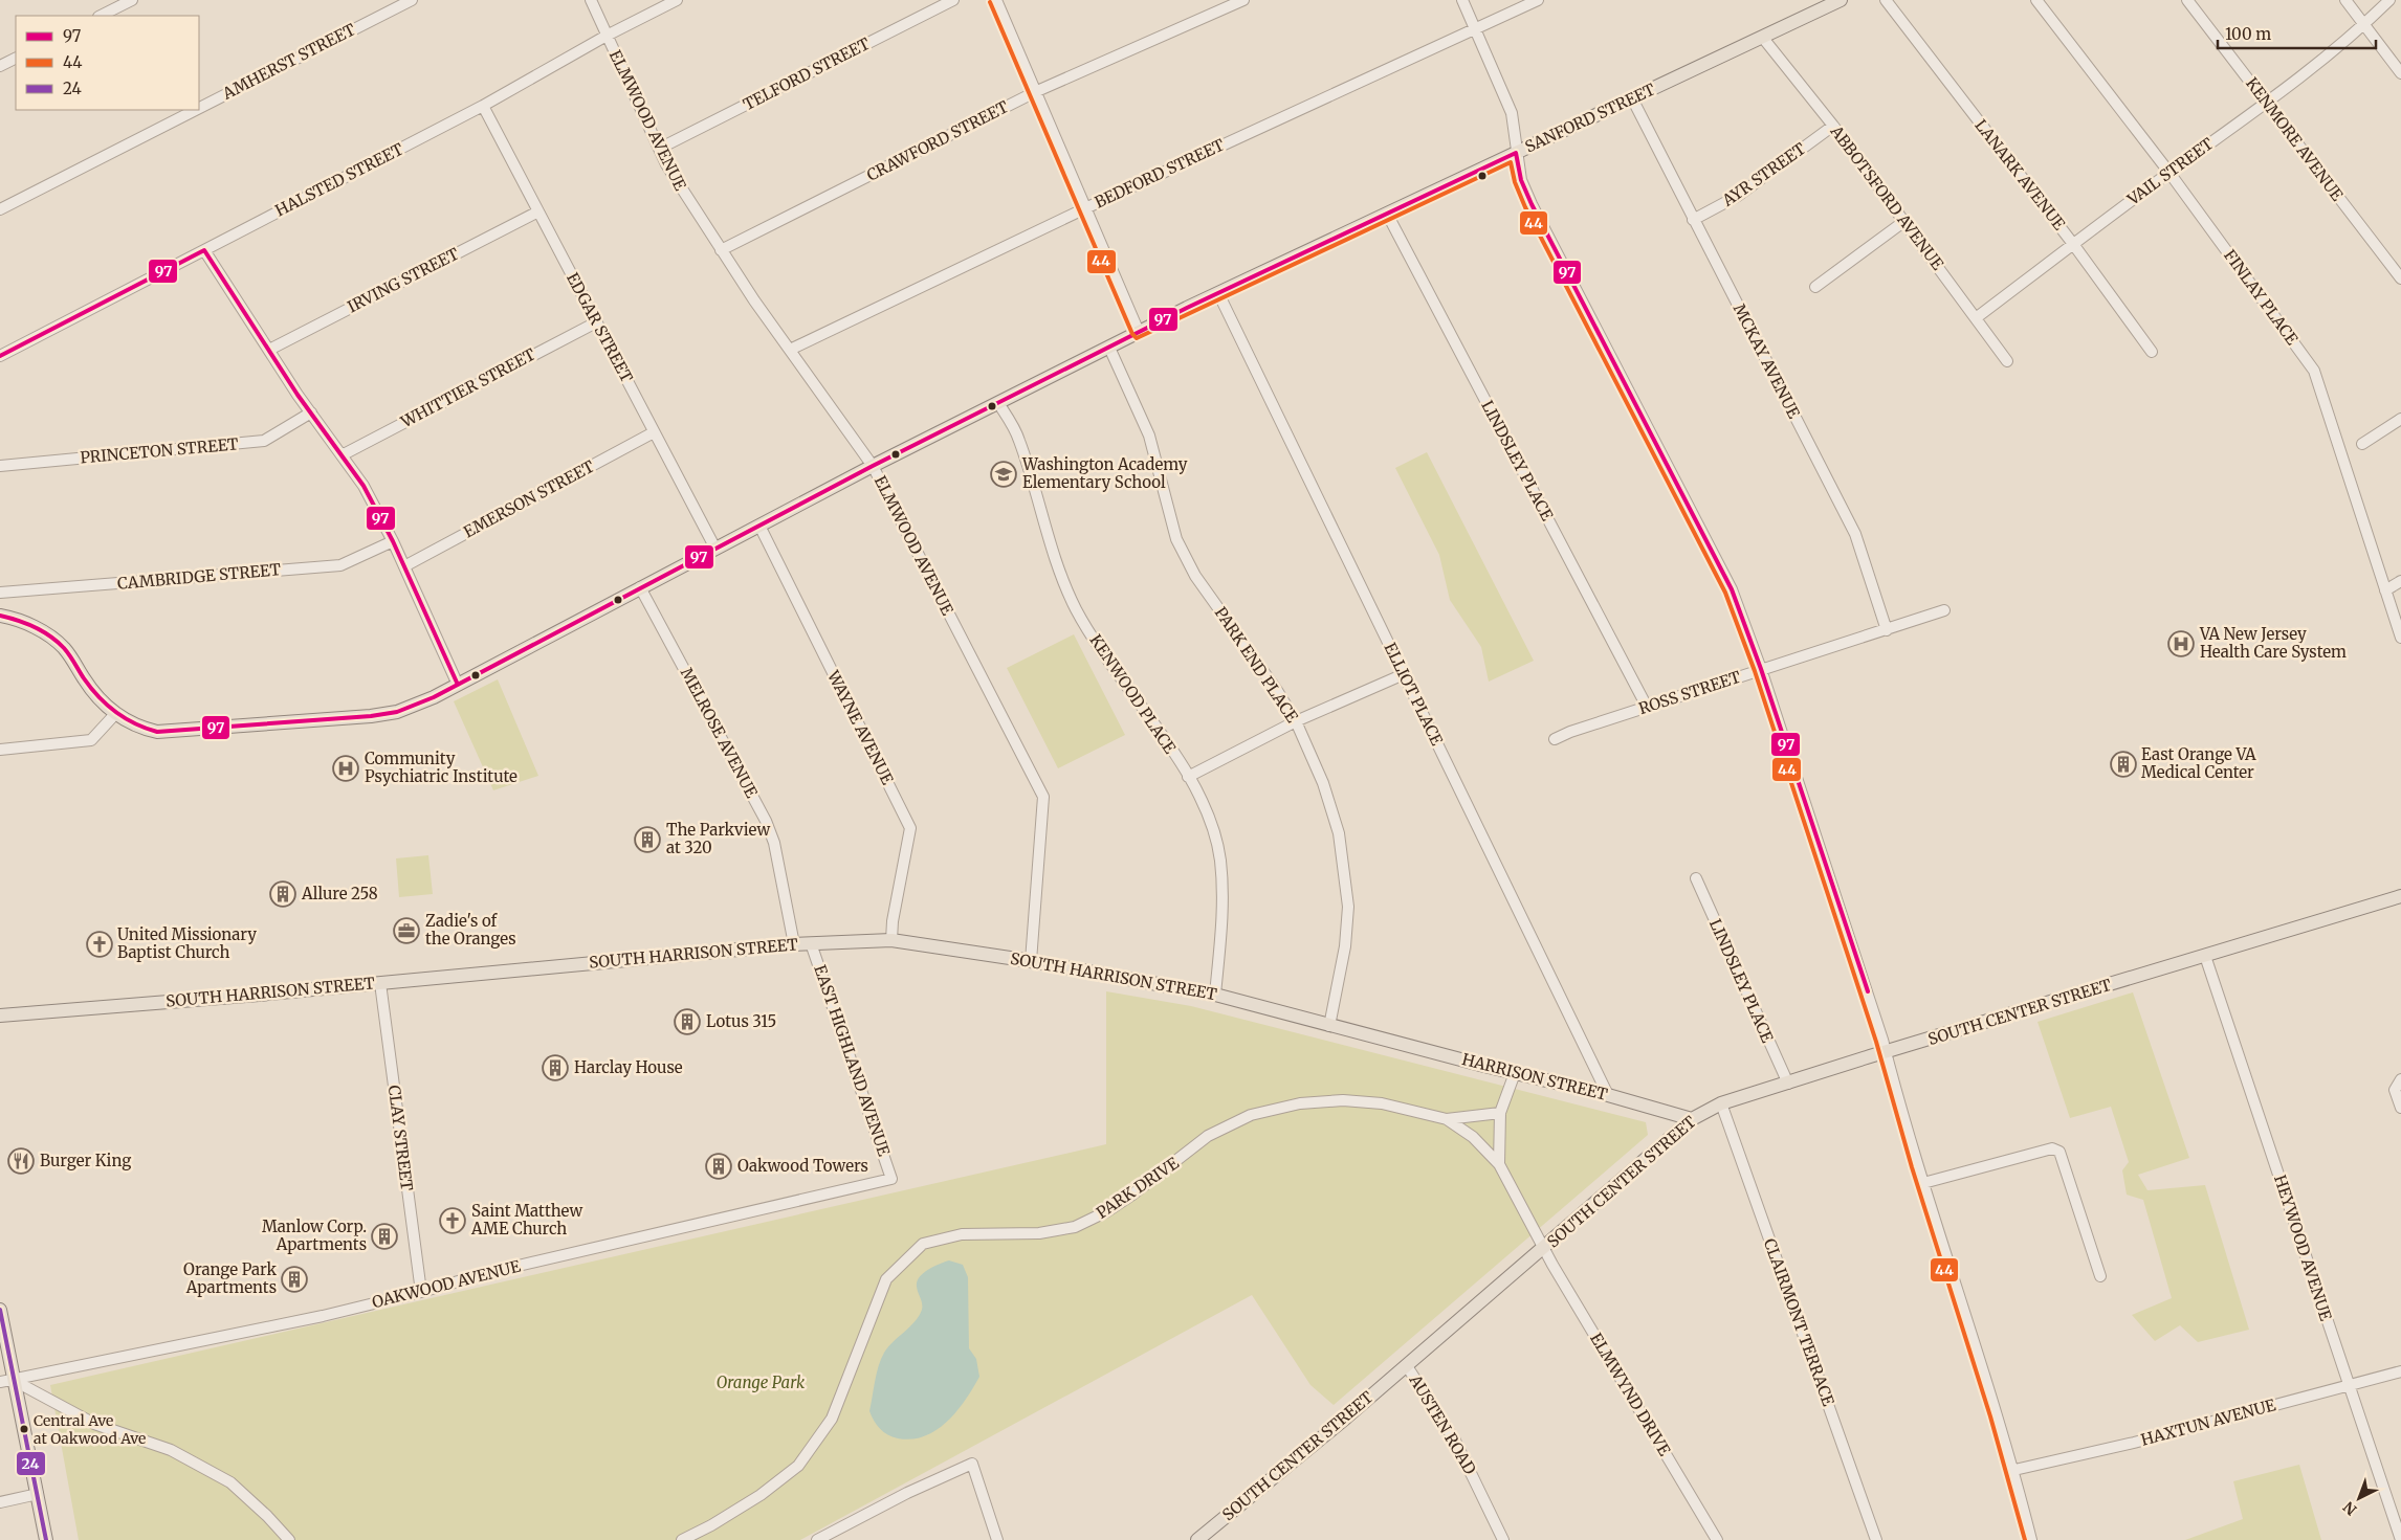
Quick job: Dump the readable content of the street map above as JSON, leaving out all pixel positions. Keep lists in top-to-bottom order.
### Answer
{
  "streets": {
    "main road": [
      "SANFORD STREET",
      "SOUTH HARRISON STREET",
      "SOUTH CENTER STREET",
      "HARRISON STREET"
    ],
    "street": [
      "AMHERST STREET",
      "TELFORD STREET",
      "ELMWOOD AVENUE",
      "KENMORE AVENUE",
      "CRAWFORD STREET",
      "VAIL STREET",
      "BEDFORD STREET",
      "AYR STREET",
      "LANARK AVENUE",
      "HALSTED STREET",
      "ABBOTSFORD AVENUE",
      "IRVING STREET",
      "FINLAY PLACE",
      "EDGAR STREET",
      "MCKAY AVENUE",
      "WHITTIER STREET",
      "PRINCETON STREET",
      "LINDSLEY PLACE",
      "EMERSON STREET",
      "CAMBRIDGE STREET",
      "PARK END PLACE",
      "ROSS STREET",
      "KENWOOD PLACE",
      "ELLIOT PLACE",
      "WAYNE AVENUE",
      "MELROSE AVENUE",
      "EAST HIGHLAND AVENUE",
      "CLAY STREET",
      "PARK DRIVE",
      "HEYWOOD AVENUE",
      "OAKWOOD AVENUE",
      "CLAIRMONT TERRACE",
      "ELMWYND DRIVE",
      "HAXTUN AVENUE",
      "AUSTEN ROAD"
    ]
  },
  "crossings": [
    ["TELFORD STREET", "ELMWOOD AVENUE"],
    ["SANFORD STREET", "ELMWOOD AVENUE"],
    ["SANFORD STREET", "ABBOTSFORD AVENUE"],
    ["SANFORD STREET", "EDGAR STREET"],
    ["SANFORD STREET", "MCKAY AVENUE"],
    ["SANFORD STREET", "LINDSLEY PLACE"],
    ["SANFORD STREET", "PARK END PLACE"],
    ["SANFORD STREET", "KENWOOD PLACE"],
    ["SANFORD STREET", "ELLIOT PLACE"],
    ["SANFORD STREET", "WAYNE AVENUE"],
    ["SANFORD STREET", "MELROSE AVENUE"],
    ["ELMWOOD AVENUE", "CRAWFORD STREET"],
    ["ELMWOOD AVENUE", "BEDFORD STREET"],
    ["ELMWOOD AVENUE", "HALSTED STREET"],
    ["ELMWOOD AVENUE", "SOUTH HARRISON STREET"],
    ["KENMORE AVENUE", "VAIL STREET"],
    ["VAIL STREET", "LANARK AVENUE"],
    ["VAIL STREET", "ABBOTSFORD AVENUE"],
    ["VAIL STREET", "FINLAY PLACE"],
    ["AYR STREET", "ABBOTSFORD AVENUE"],
    ["AYR STREET", "MCKAY AVENUE"],
    ["HALSTED STREET", "EDGAR STREET"],
    ["IRVING STREET", "EDGAR STREET"],
    ["EDGAR STREET", "WHITTIER STREET"],
    ["EDGAR STREET", "EMERSON STREET"],
    ["MCKAY AVENUE", "ROSS STREET"],
    ["LINDSLEY PLACE", "ROSS STREET"],
    ["LINDSLEY PLACE", "SOUTH CENTER STREET"],
    ["PARK END PLACE", "SOUTH HARRISON STREET"],
    ["KENWOOD PLACE", "SOUTH HARRISON STREET"],
    ["ELLIOT PLACE", "HARRISON STREET"],
    ["WAYNE AVENUE", "SOUTH HARRISON STREET"],
    ["MELROSE AVENUE", "SOUTH HARRISON STREET"],
    ["SOUTH HARRISON STREET", "EAST HIGHLAND AVENUE"],
    ["SOUTH HARRISON STREET", "HARRISON STREET"],
    ["SOUTH HARRISON STREET", "CLAY STREET"],
    ["SOUTH CENTER STREET", "HARRISON STREET"],
    ["SOUTH CENTER STREET", "PARK DRIVE"],
    ["SOUTH CENTER STREET", "HEYWOOD AVENUE"],
    ["SOUTH CENTER STREET", "CLAIRMONT TERRACE"],
    ["SOUTH CENTER STREET", "ELMWYND DRIVE"],
    ["SOUTH CENTER STREET", "AUSTEN ROAD"],
    ["EAST HIGHLAND AVENUE", "OAKWOOD AVENUE"],
    ["CLAY STREET", "OAKWOOD AVENUE"],
    ["PARK DRIVE", "ELMWYND DRIVE"],
    ["HEYWOOD AVENUE", "HAXTUN AVENUE"]
  ],
  "parks": ["Orange Park"],
  "places": {
    "school or university": ["Washington Academy Elementary School"],
    "hospital": ["VA New Jersey Health Care System", "Community Psychiatric Institute"],
    "building": [
      "East Orange VA Medical Center",
      "The Parkview at 320",
      "Allure 258",
      "Lotus 315",
      "Harclay House",
      "Oakwood Towers",
      "Manlow Corp. Apartments",
      "Orange Park Apartments"
    ],
    "office": ["Zadie's of the Oranges"],
    "church": ["United Missionary Baptist Church", "Saint Matthew AME Church"],
    "restaurant": ["Burger King"],
    "other": ["Central Ave at Oakwood Ave"]
  },
  "lines": ["transit line 44", "transit line 97", "transit line 24"],
  "legend": ["97", "44", "24"],
  "scale_bar": "100 m",
  "north": "bottom left"
}
